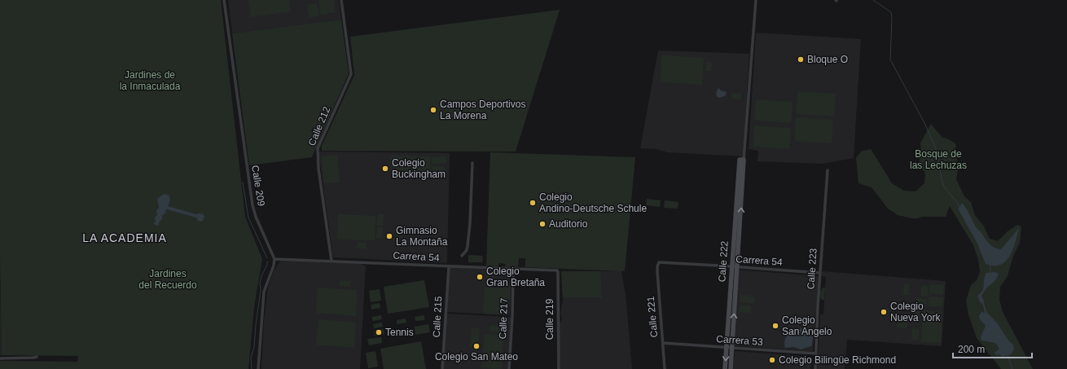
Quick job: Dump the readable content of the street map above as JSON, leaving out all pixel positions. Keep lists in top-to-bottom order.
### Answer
{
  "streets": {
    "street": [
      "Calle 212",
      "Calle 209",
      "Carrera 54",
      "Calle 222",
      "Calle 223",
      "Calle 215",
      "Calle 221",
      "Calle 217",
      "Calle 219",
      "Carrera 53"
    ]
  },
  "crossings": [
    ["Calle 212", "Carrera 54"],
    ["Calle 209", "Carrera 54"],
    ["Carrera 54", "Calle 222"],
    ["Carrera 54", "Calle 223"],
    ["Carrera 54", "Calle 215"],
    ["Carrera 54", "Calle 221"],
    ["Carrera 54", "Calle 217"],
    ["Carrera 54", "Calle 219"],
    ["Calle 222", "Carrera 53"],
    ["Calle 223", "Carrera 53"],
    ["Calle 221", "Carrera 53"]
  ],
  "districts": ["LA ACADEMIA"],
  "parks": ["Jardines de la Inmaculada", "Bosque de las Lechuzas", "Jardines del Recuerdo"],
  "places": [
    "Bloque O",
    "Campos Deportivos La Morena",
    "Colegio Buckingham",
    "Colegio Andino-Deutsche Schule",
    "Auditorio",
    "Gimnasio La Montaña",
    "Colegio Gran Bretaña",
    "Colegio Nueva York",
    "Colegio San Angelo",
    "Tennis",
    "Colegio San Mateo",
    "Colegio Bilingüe Richmond"
  ],
  "scale_bar": "200 m"
}
